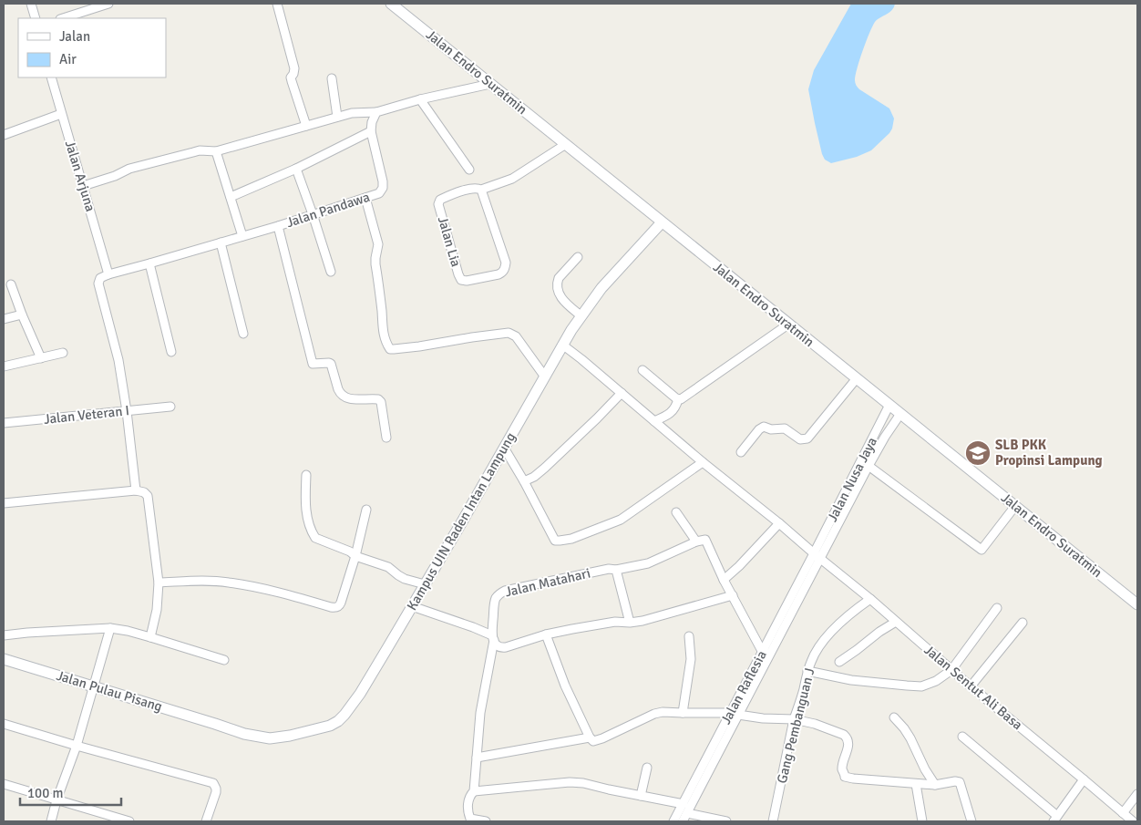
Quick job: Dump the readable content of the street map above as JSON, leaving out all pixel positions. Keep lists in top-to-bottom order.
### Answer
{
  "streets": {
    "main road": ["Jalan Endro Suratmin", "Kampus UIN Raden Intan Lampung", "Jalan Pulau Pisang"],
    "street": [
      "Jalan Arjuna",
      "Jalan Pandawa",
      "Jalan Lia",
      "Jalan Veteran I",
      "Jalan Nusa Jaya",
      "Jalan Matahari",
      "Jalan Raflesia",
      "Jalan Sentut Ali Basa",
      "Gang Pembanguan J"
    ]
  },
  "crossings": [
    ["Jalan Endro Suratmin", "Jalan Lia"],
    ["Jalan Endro Suratmin", "Jalan Nusa Jaya"],
    ["Jalan Endro Suratmin", "Kampus UIN Raden Intan Lampung"],
    ["Jalan Arjuna", "Jalan Pandawa"],
    ["Jalan Nusa Jaya", "Jalan Raflesia"],
    ["Jalan Nusa Jaya", "Jalan Sentut Ali Basa"],
    ["Kampus UIN Raden Intan Lampung", "Jalan Sentut Ali Basa"],
    ["Kampus UIN Raden Intan Lampung", "Jalan Pulau Pisang"],
    ["Jalan Raflesia", "Jalan Sentut Ali Basa"],
    ["Jalan Sentut Ali Basa", "Gang Pembanguan J"]
  ],
  "places": {
    "school or university": ["SLB PKK Propinsi Lampung"]
  },
  "legend": ["Jalan", "Air"],
  "scale_bar": "100 m"
}
